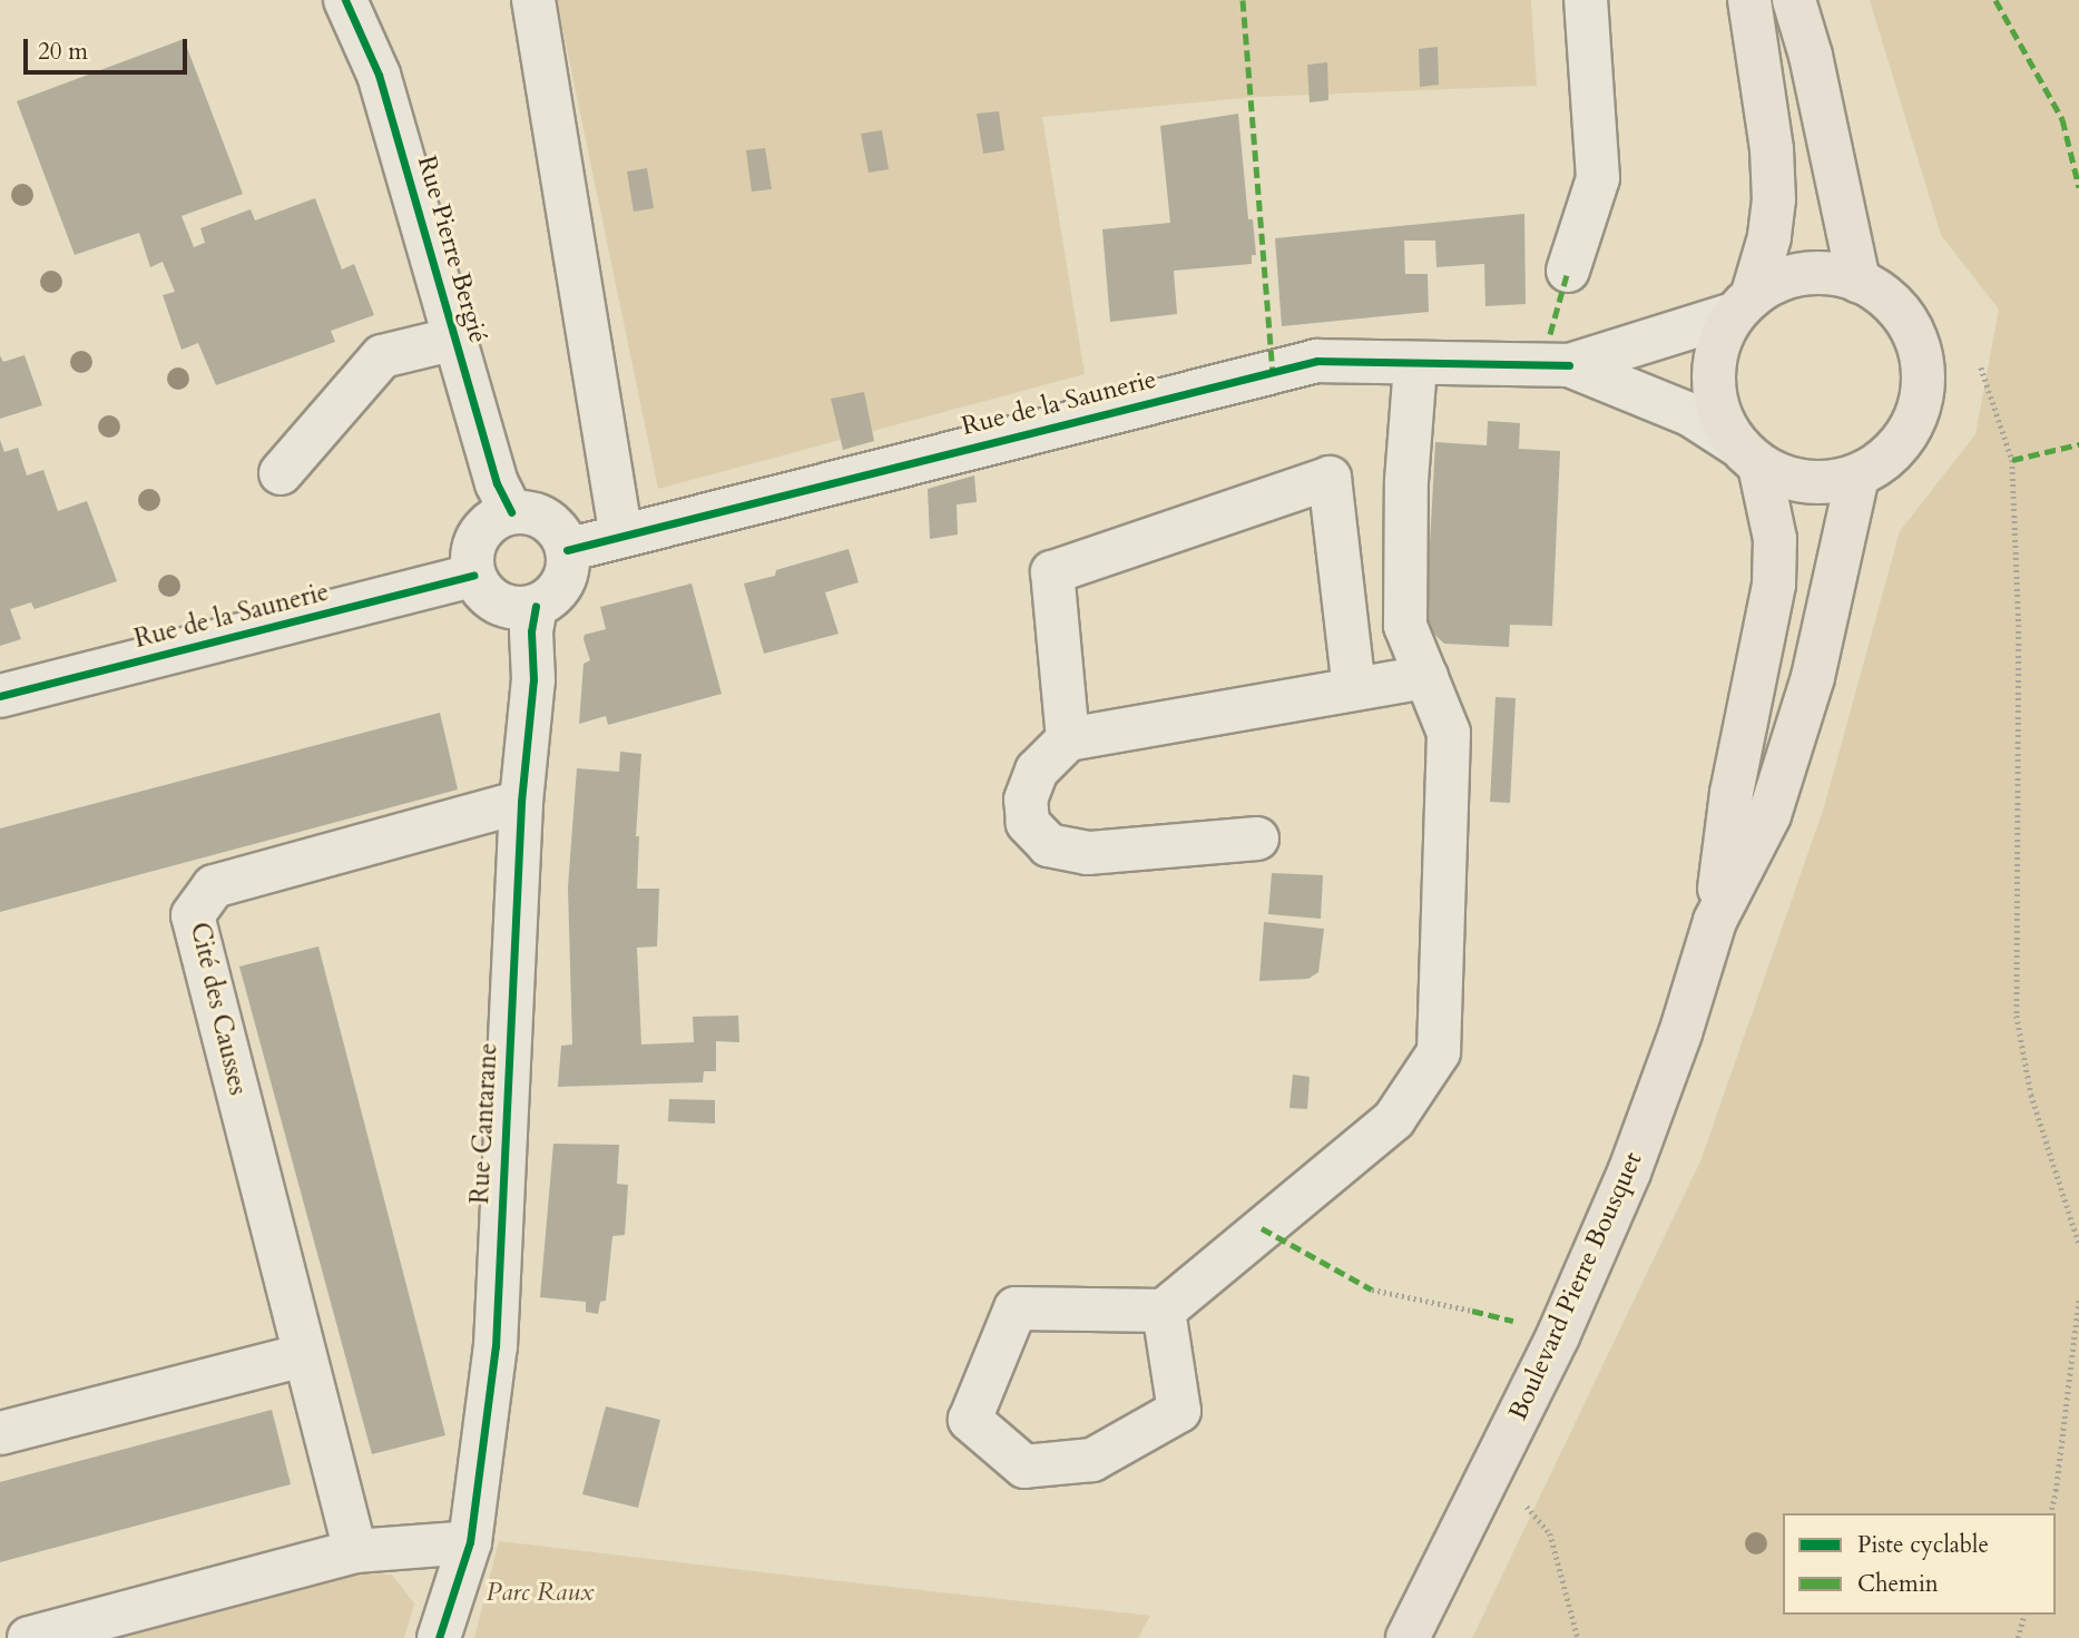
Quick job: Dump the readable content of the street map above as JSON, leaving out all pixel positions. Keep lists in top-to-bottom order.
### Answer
{
  "streets": {
    "main road": ["Boulevard Pierre Bousquet"],
    "street": [
      "Rue Pierre Bergié",
      "Rue de la Saunerie",
      "Cité des Causses",
      "Rue Cantarane"
    ]
  },
  "crossings": [
    ["Rue Pierre Bergié", "Rue de la Saunerie"],
    ["Rue Pierre Bergié", "Rue Cantarane"],
    ["Rue de la Saunerie", "Rue Cantarane"],
    ["Rue de la Saunerie", "Boulevard Pierre Bousquet"],
    ["Cité des Causses", "Rue Cantarane"]
  ],
  "parks": ["Parc Raux"],
  "legend": ["Piste cyclable", "Chemin"],
  "scale_bar": "20 m"
}
